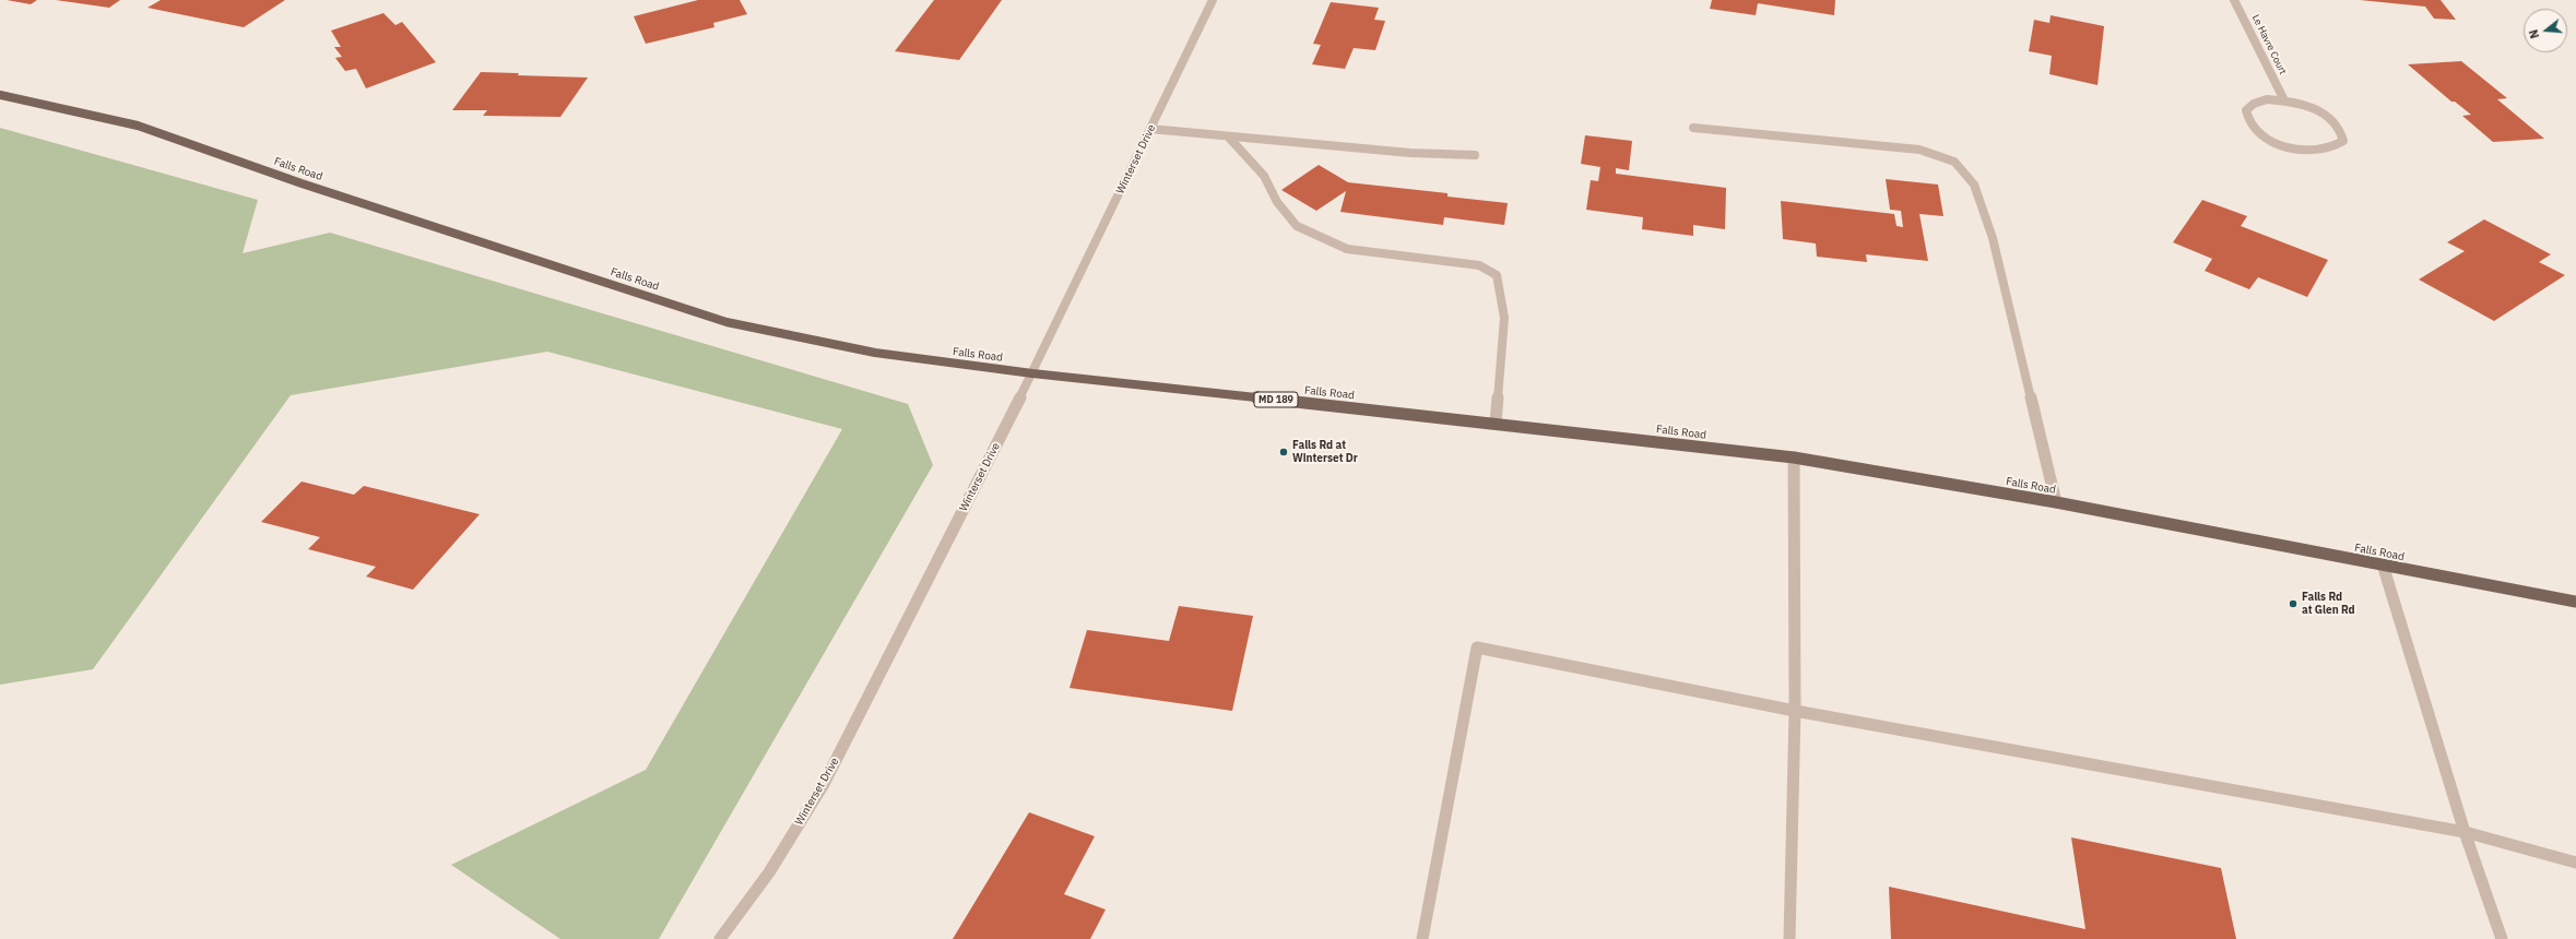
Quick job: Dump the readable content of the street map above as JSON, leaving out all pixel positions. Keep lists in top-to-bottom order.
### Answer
{
  "streets": {
    "main road": ["Falls Road", "MD 189"],
    "street": ["Le Havre Court", "Winterset Drive"]
  },
  "crossings": [
    ["Winterset Drive", "Falls Road"]
  ],
  "places": ["Falls Rd at Winterset Dr", "Falls Rd at Glen Rd"],
  "north": "left"
}
